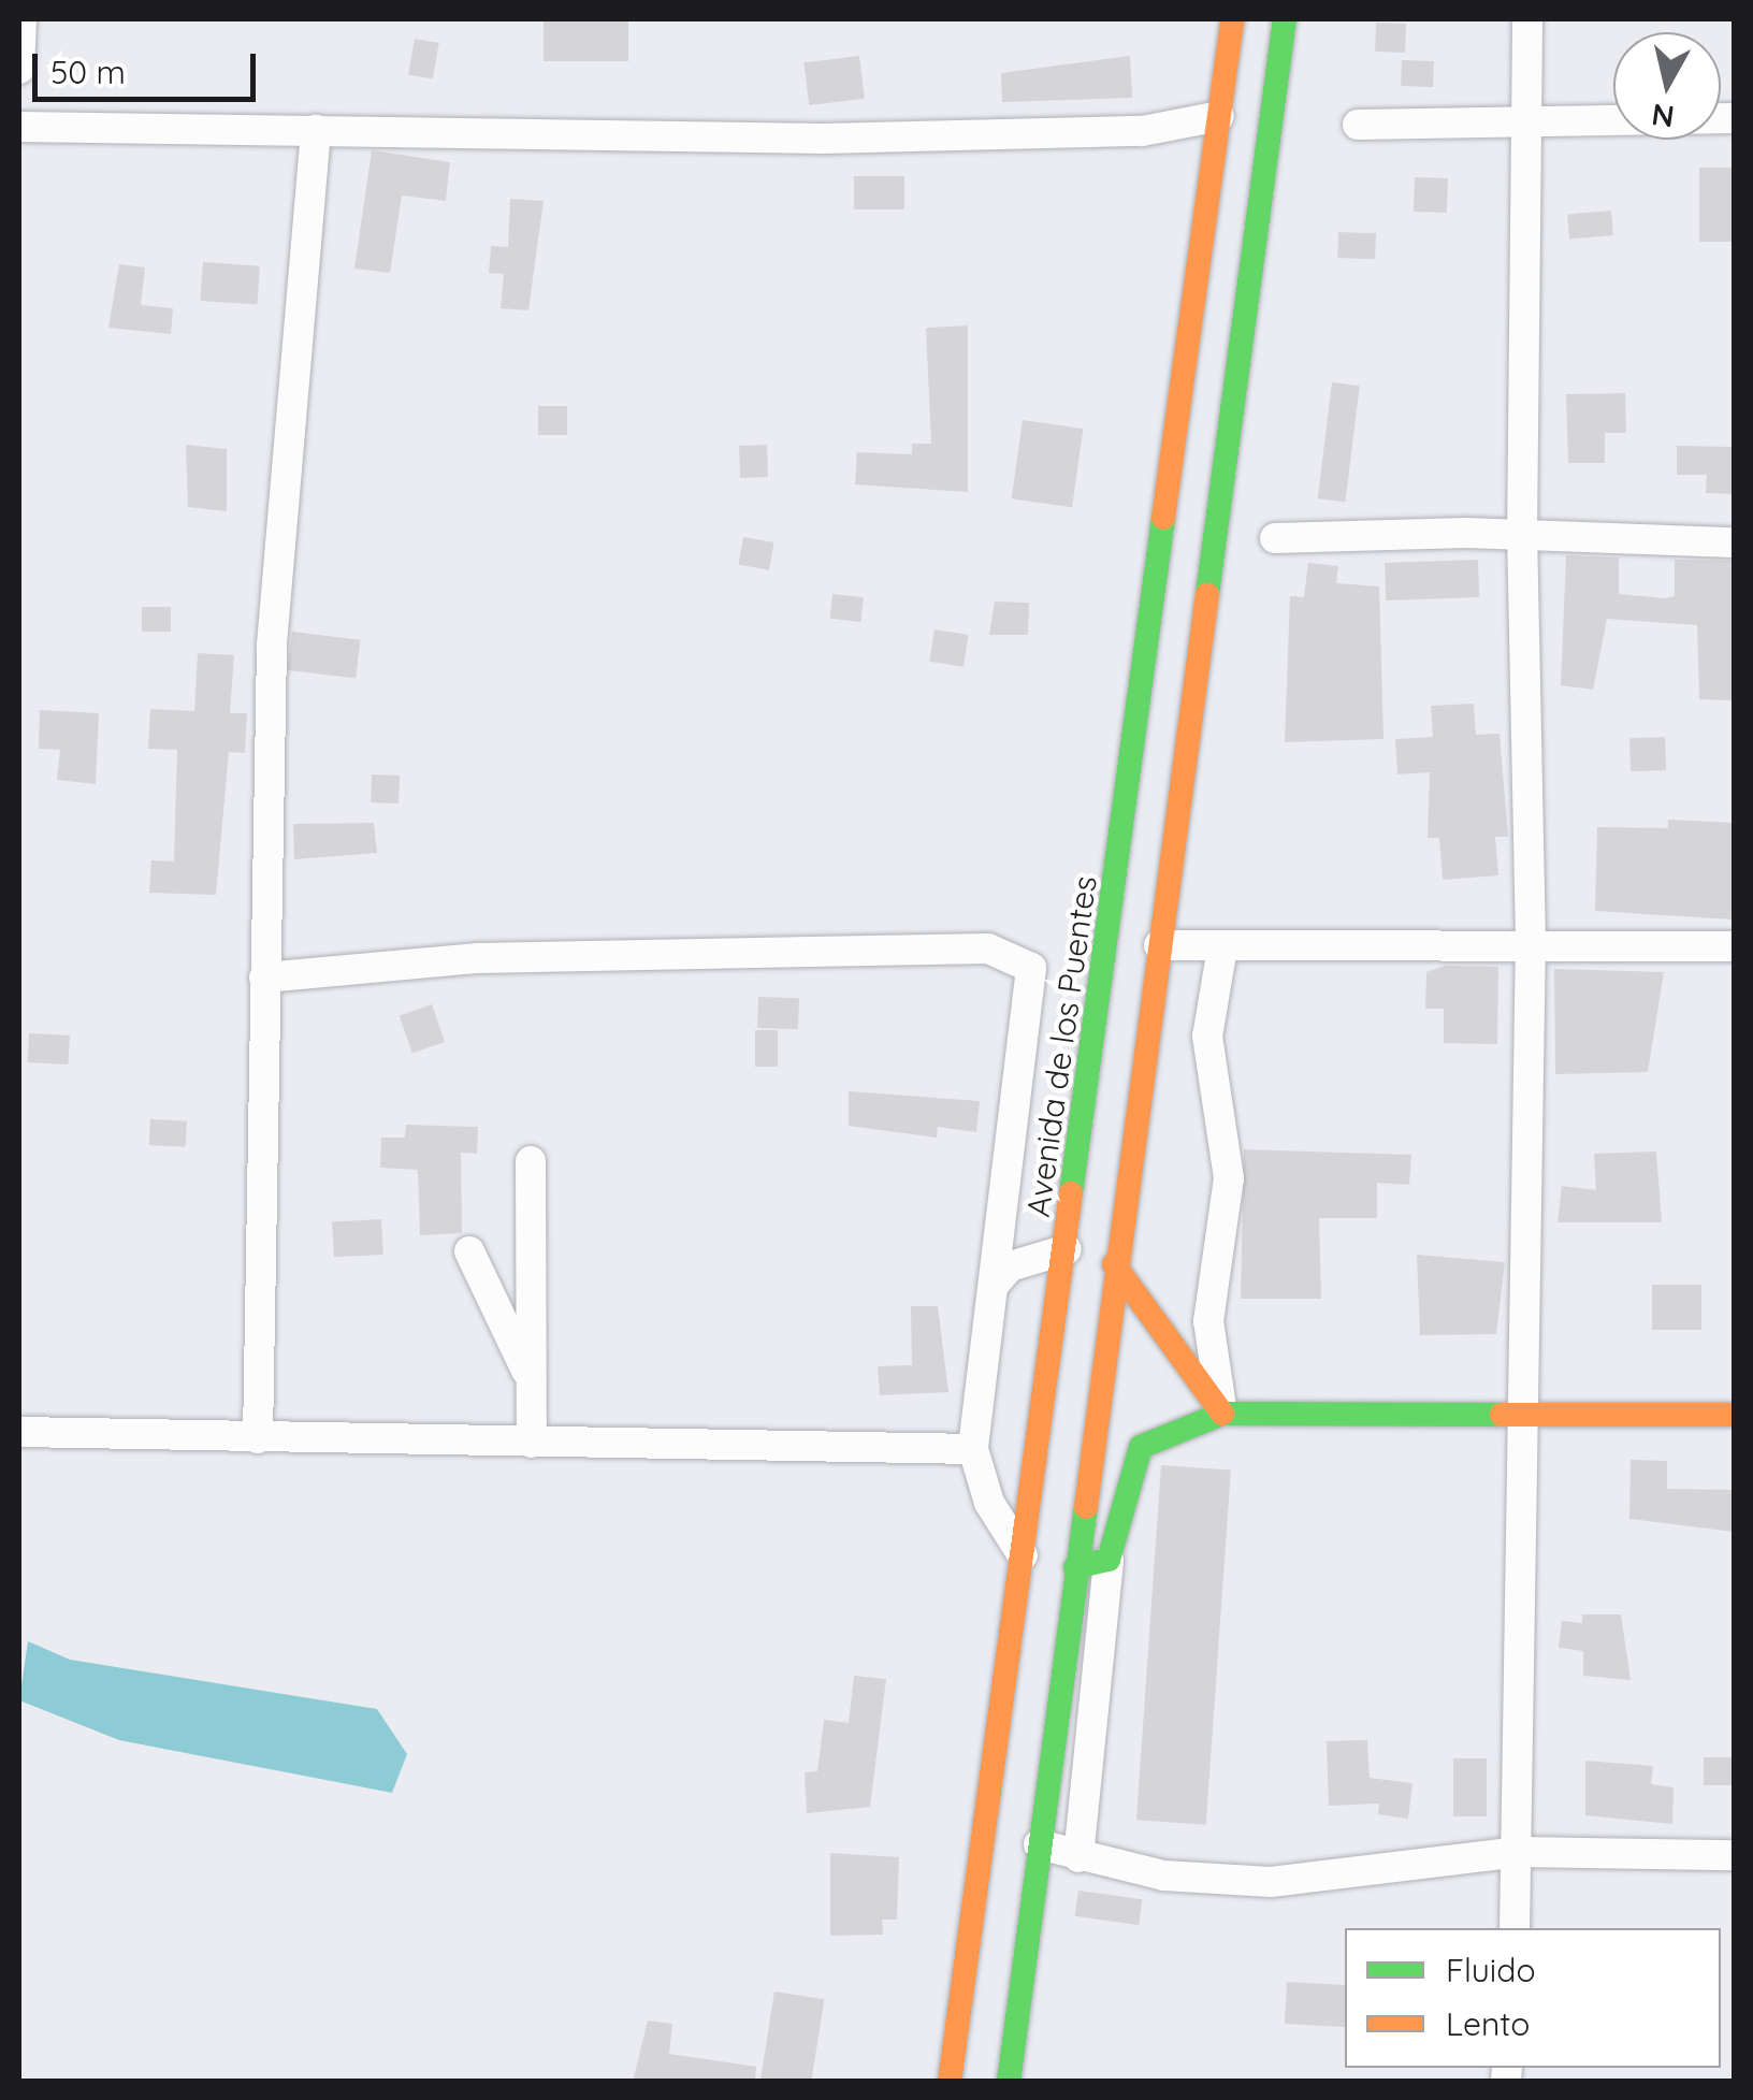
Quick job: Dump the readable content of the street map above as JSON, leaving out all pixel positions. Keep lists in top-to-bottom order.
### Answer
{
  "streets": {
    "main road": ["Avenida de los Puentes"]
  },
  "legend": ["Fluido", "Lento"],
  "scale_bar": "50 m",
  "north": "bottom"
}
